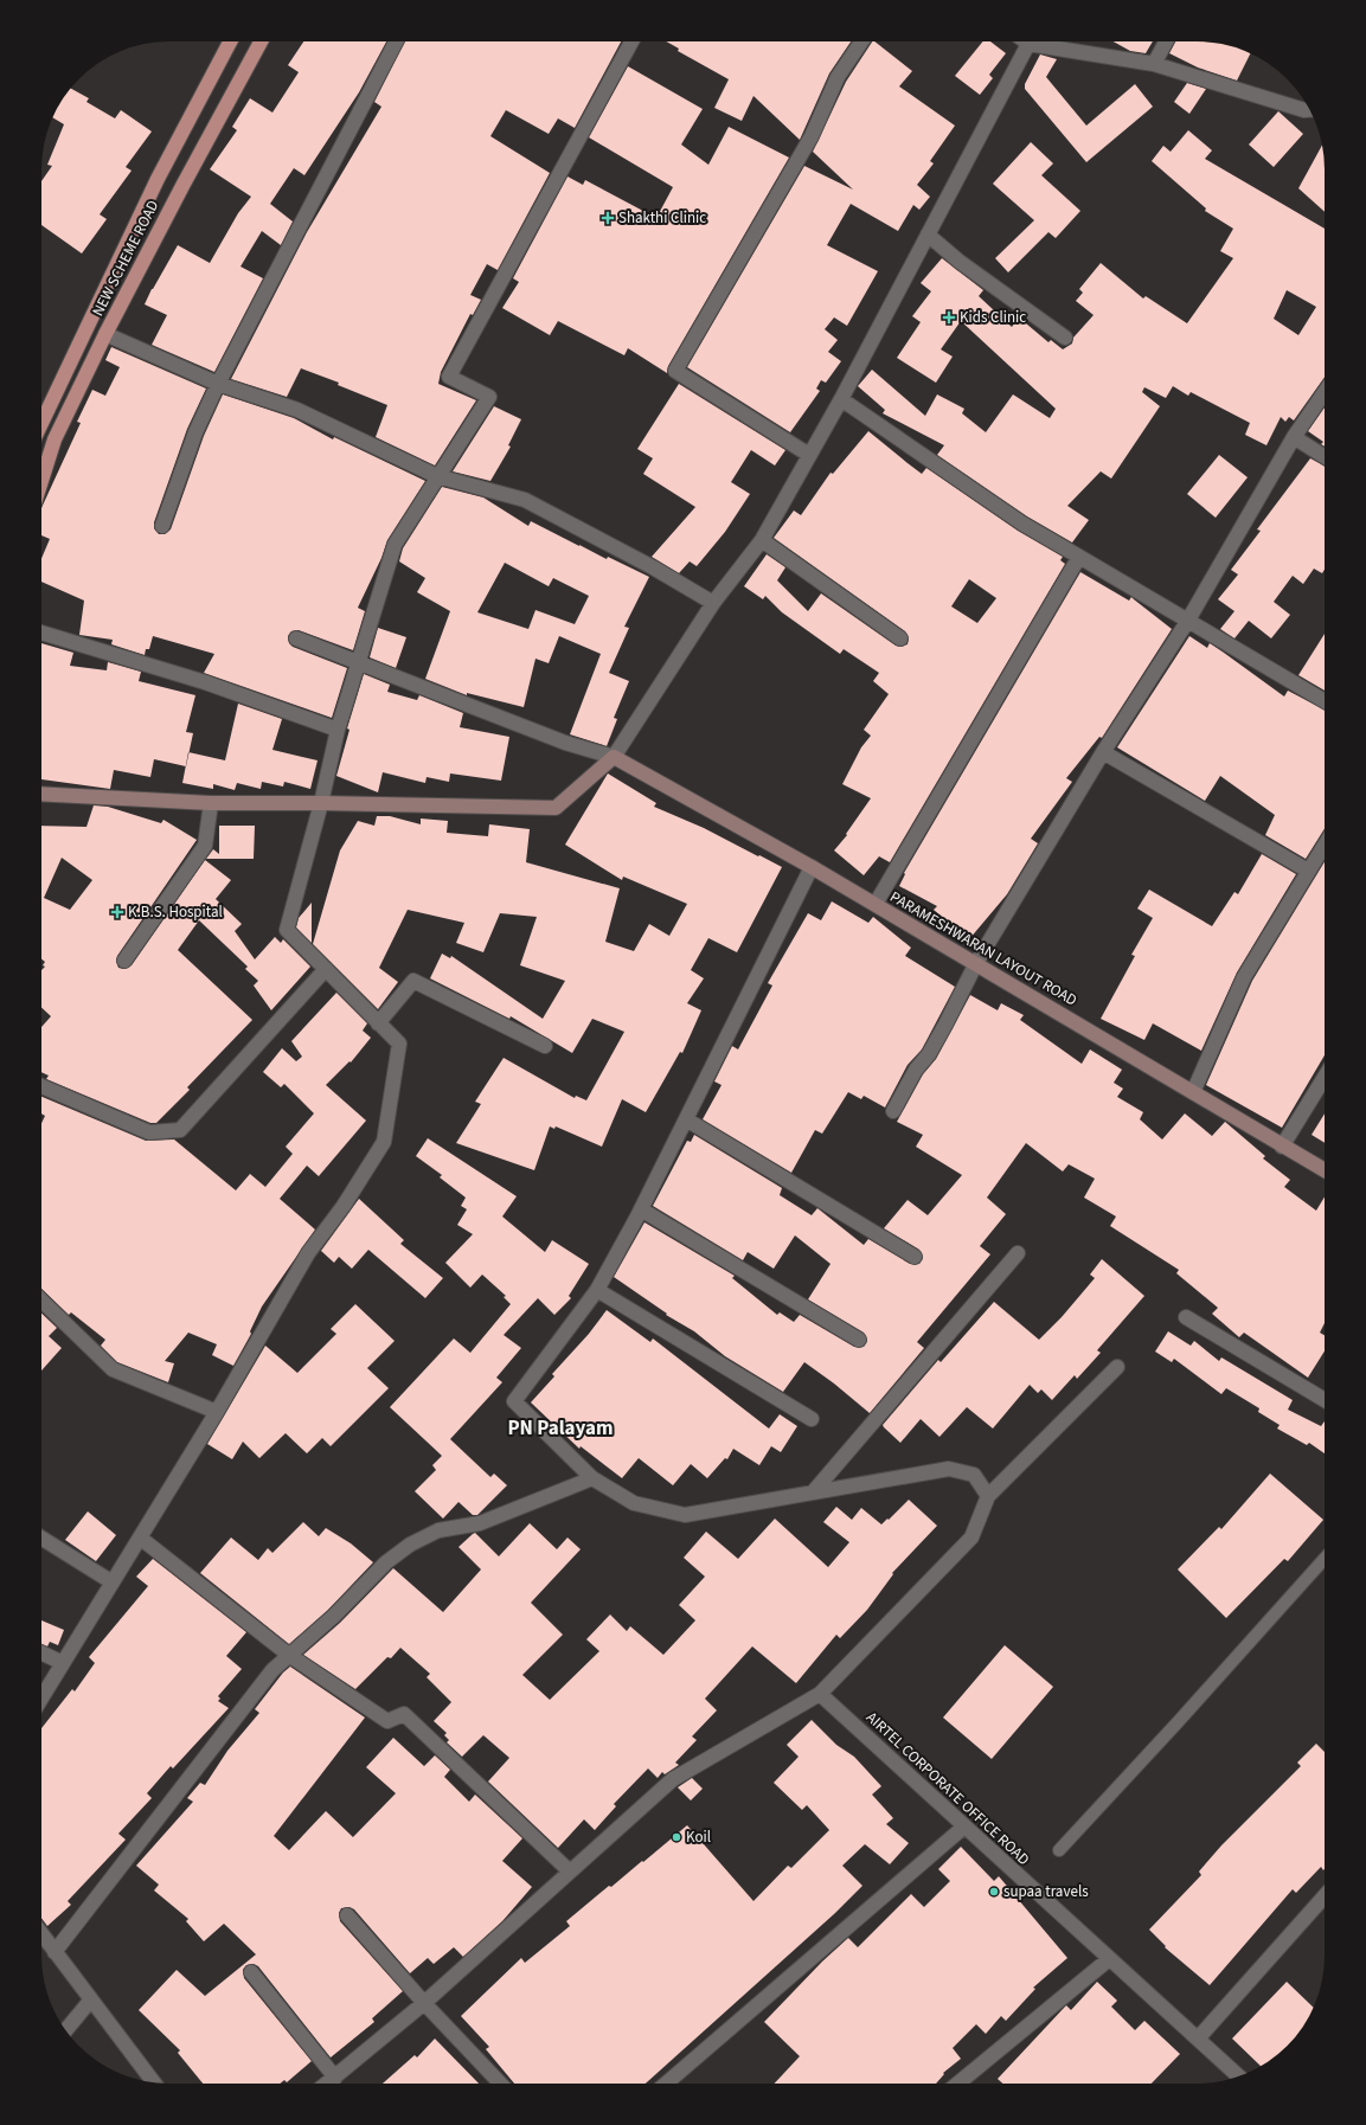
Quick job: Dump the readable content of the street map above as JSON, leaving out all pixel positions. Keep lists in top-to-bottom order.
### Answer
{
  "streets": {
    "main road": ["NEW SCHEME ROAD"],
    "street": ["PARAMESHWARAN LAYOUT ROAD", "AIRTEL CORPORATE OFFICE ROAD"]
  },
  "districts": ["PN Palayam"],
  "places": {
    "health": ["Shakthi Clinic", "Kids Clinic", "K.B.S. Hospital"],
    "other": ["Koil", "supaa travels"]
  }
}
